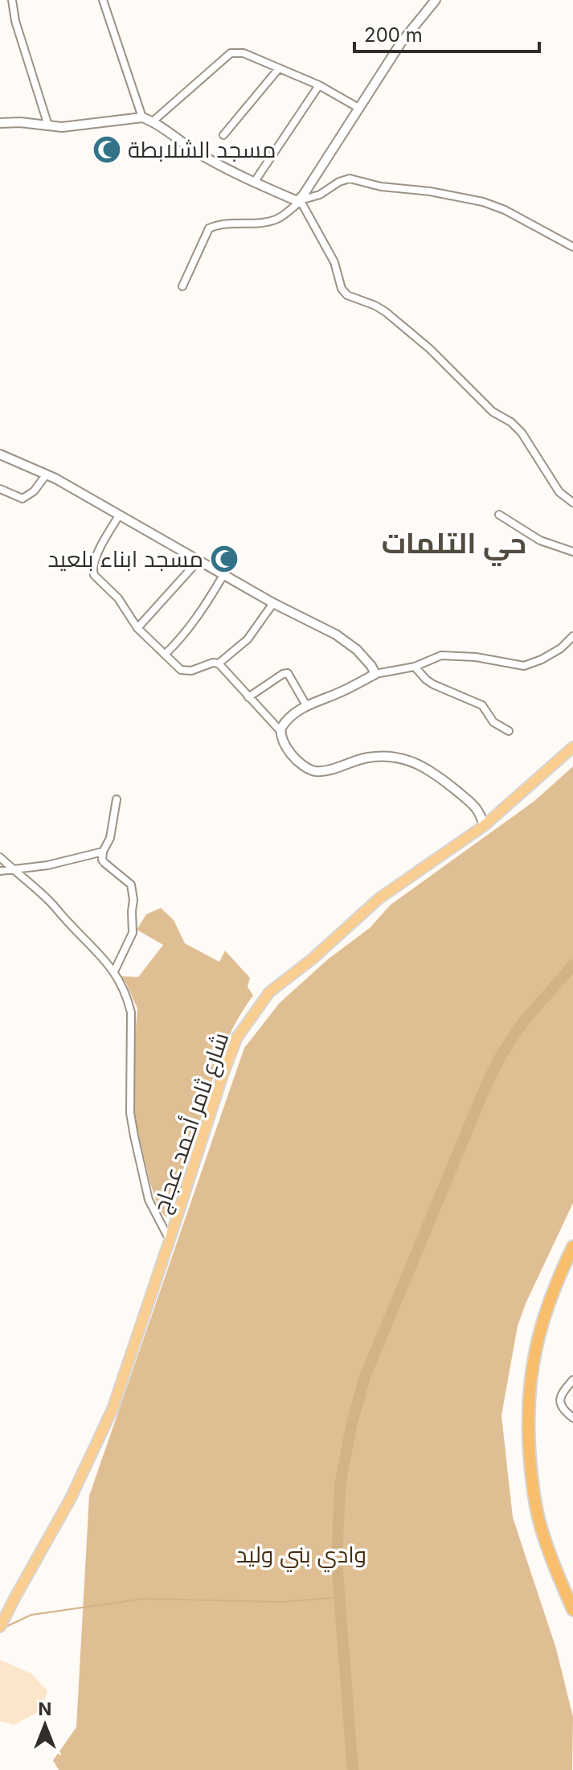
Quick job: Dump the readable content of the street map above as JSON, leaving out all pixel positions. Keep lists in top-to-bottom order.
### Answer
{
  "streets": {
    "main road": ["شارع ثامر أحمد عجاج"]
  },
  "districts": ["حي التلمات"],
  "parks": ["وادي بني وليد"],
  "places": {
    "mosque": ["مسجد الشلابطة", "مسجد ابناء بلعيد"]
  },
  "scale_bar": "200 m",
  "north": "top"
}
